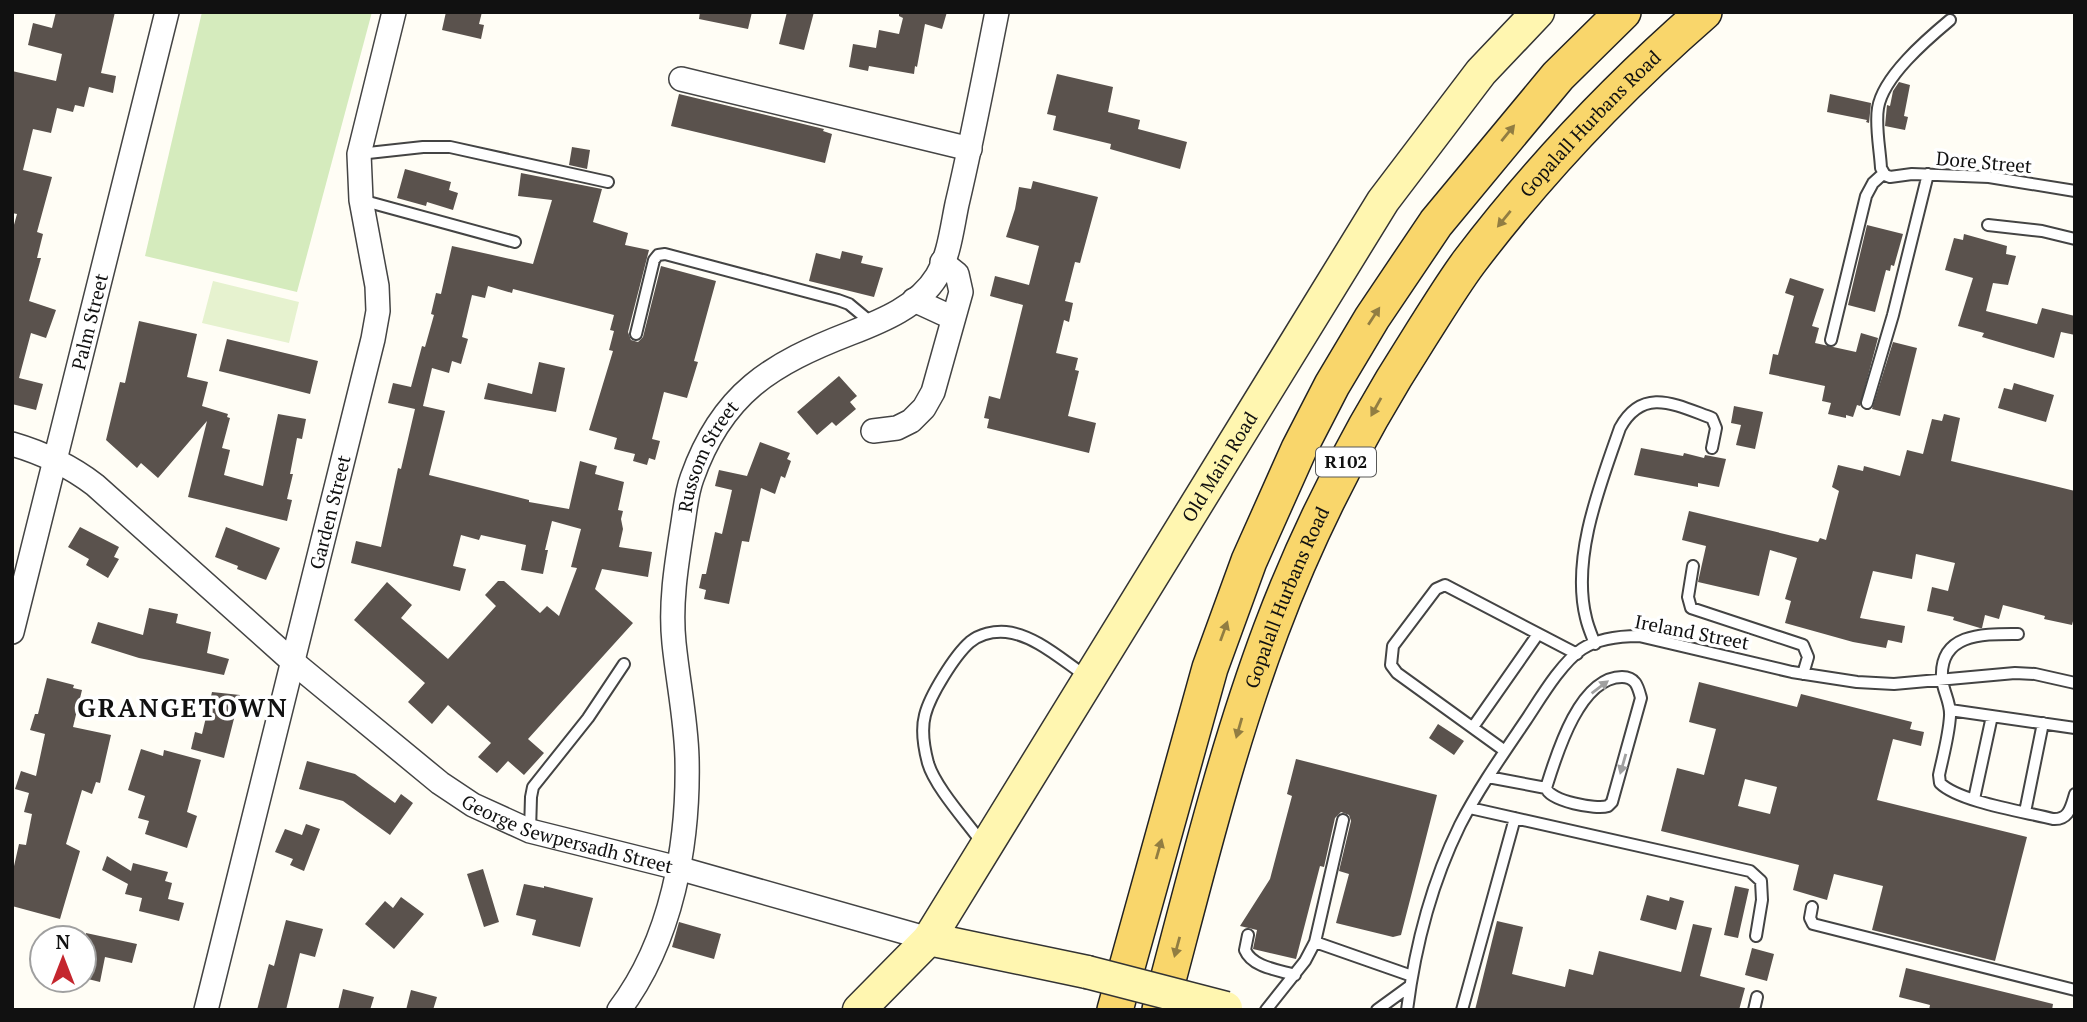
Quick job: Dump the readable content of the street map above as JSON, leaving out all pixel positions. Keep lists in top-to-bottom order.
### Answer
{
  "streets": {
    "main road": ["Gopalall Hurbans Road", "R102"],
    "street": [
      "Palm Street",
      "Russom Street",
      "Old Main Road",
      "Garden Street",
      "George Sewpersadh Street"
    ],
    "lane": ["Dore Street", "Ireland Street"]
  },
  "crossings": [
    ["Palm Street", "George Sewpersadh Street"],
    ["Russom Street", "George Sewpersadh Street"],
    ["Old Main Road", "George Sewpersadh Street"],
    ["Garden Street", "George Sewpersadh Street"]
  ],
  "districts": ["GRANGETOWN"],
  "north": "top"
}
